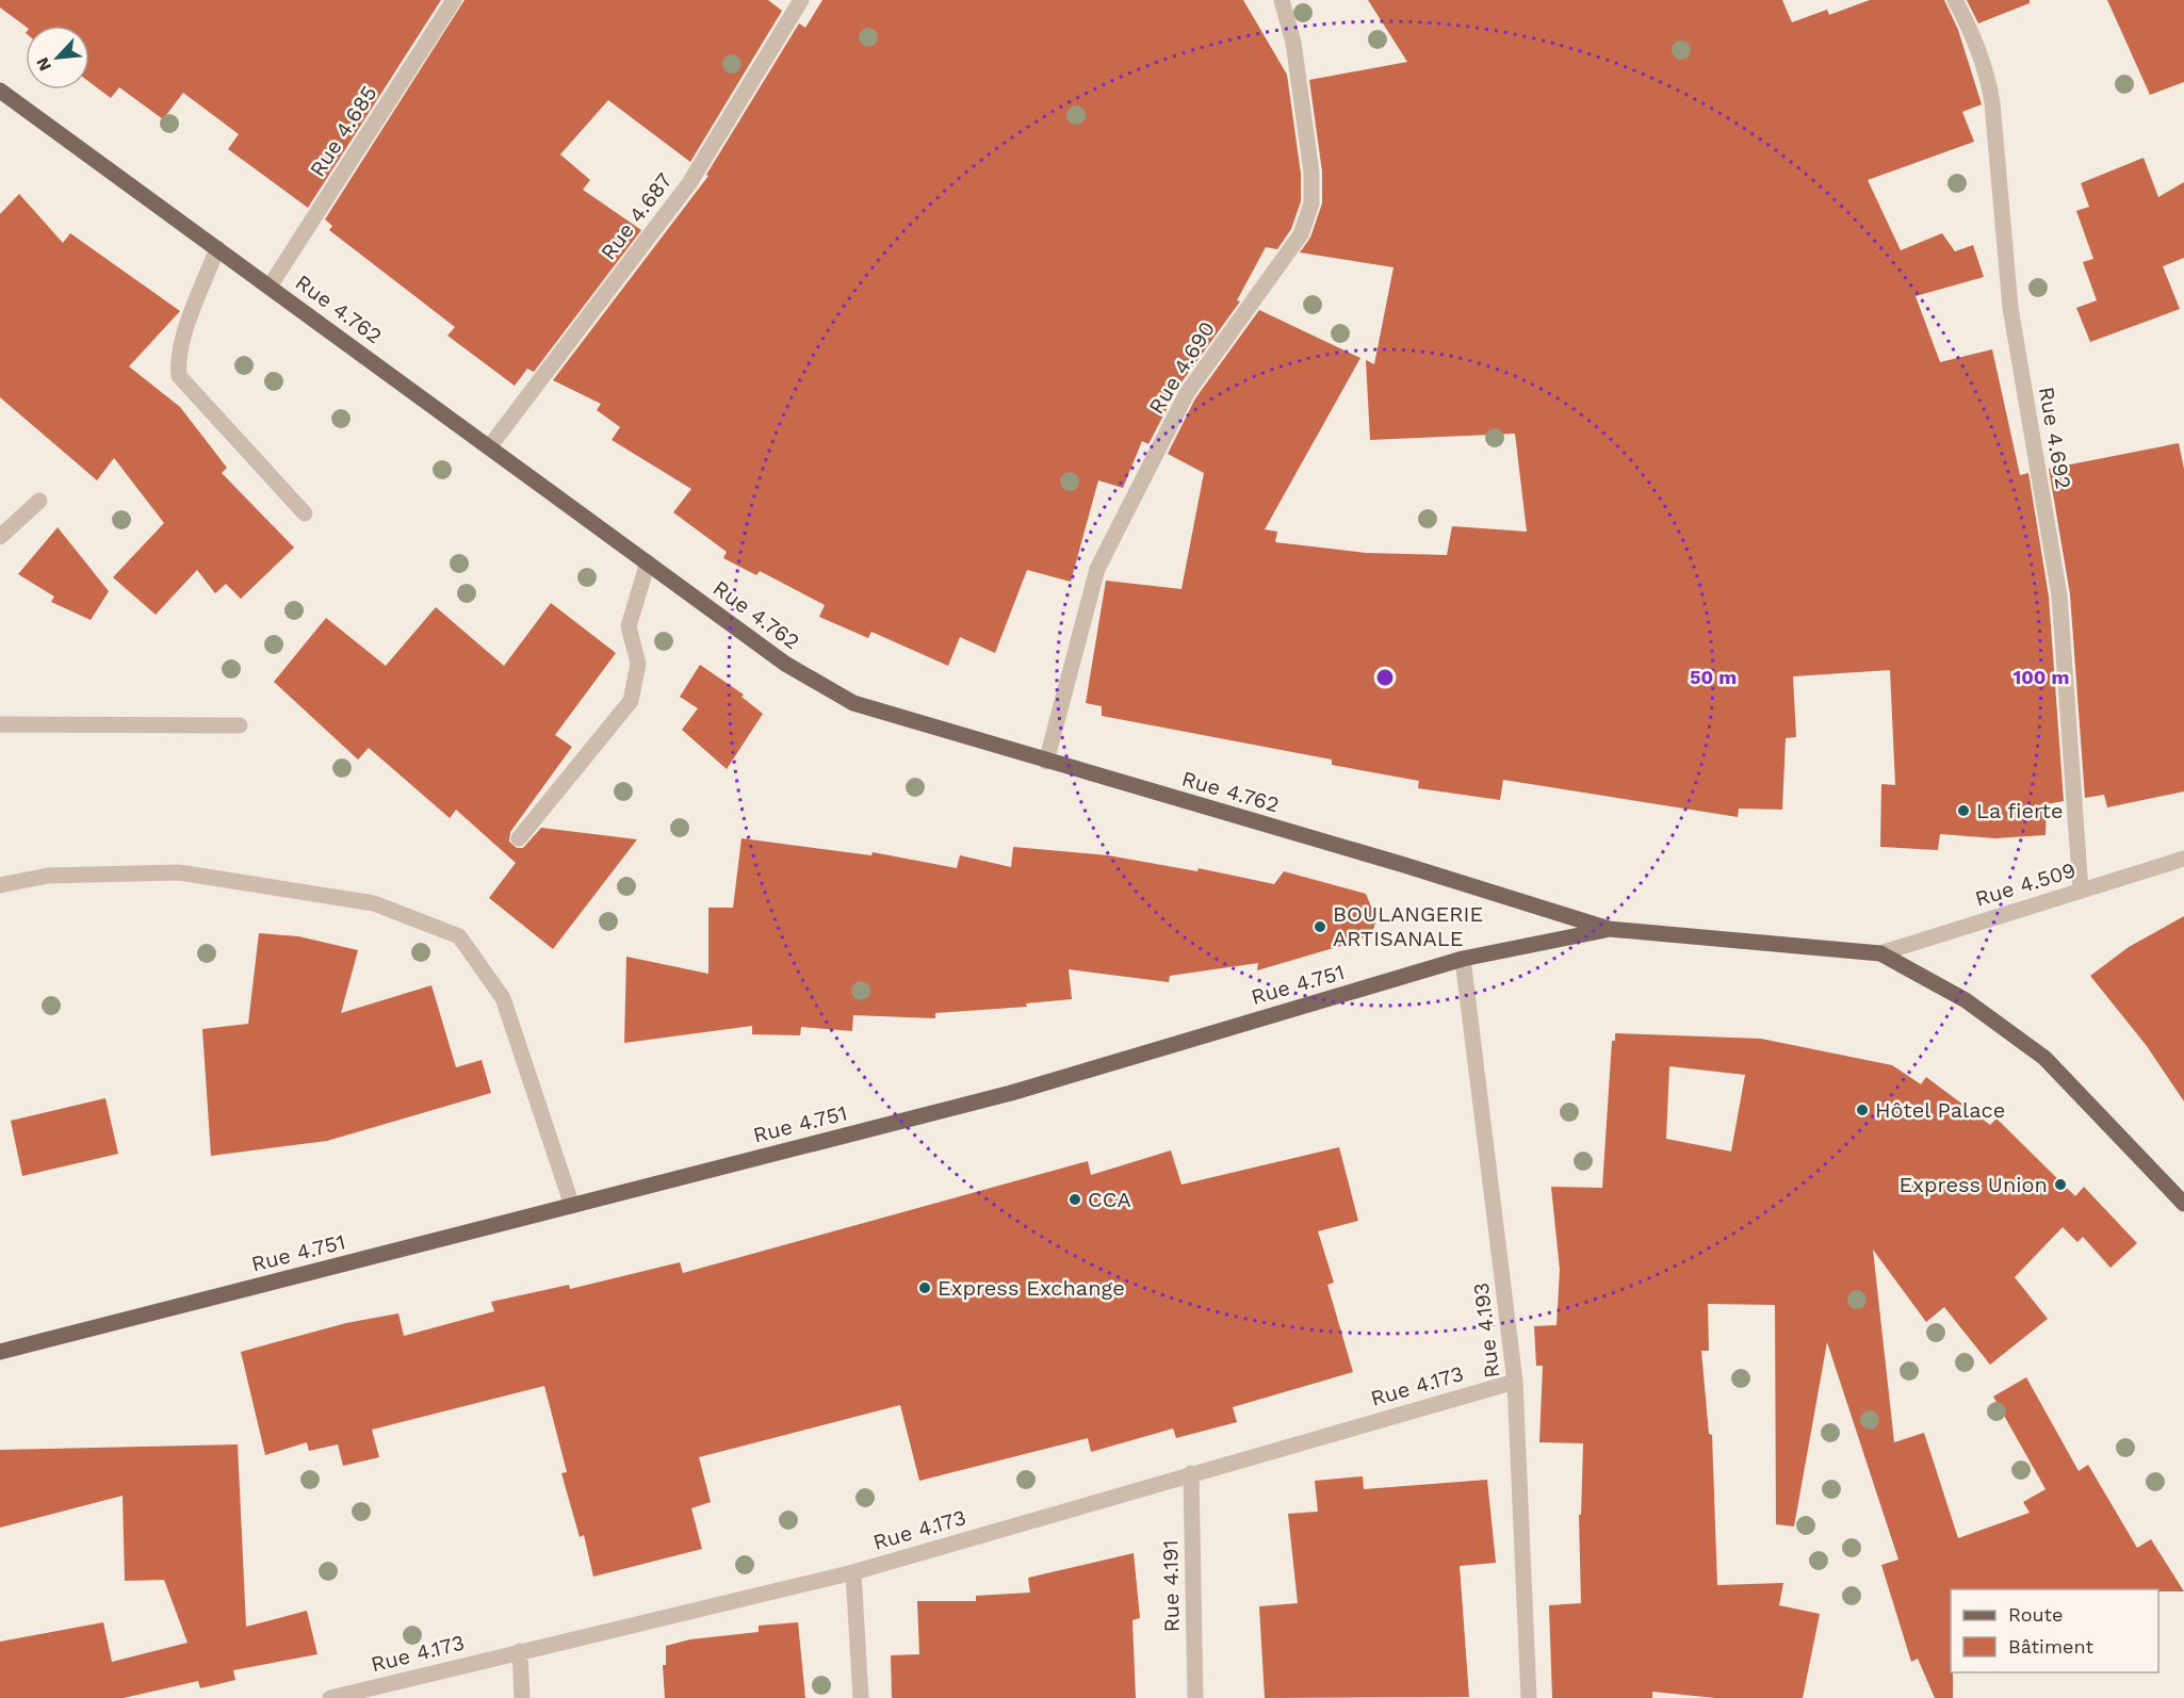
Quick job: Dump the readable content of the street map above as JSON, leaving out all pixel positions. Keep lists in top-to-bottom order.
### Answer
{
  "streets": {
    "main road": ["Rue 4.762", "Rue 4.751"],
    "street": [
      "Rue 4.685",
      "Rue 4.687",
      "Rue 4.690",
      "Rue 4.692",
      "Rue 4.509",
      "Rue 4.193",
      "Rue 4.173",
      "Rue 4.191"
    ]
  },
  "crossings": [
    ["Rue 4.685", "Rue 4.762"],
    ["Rue 4.687", "Rue 4.762"],
    ["Rue 4.762", "Rue 4.690"],
    ["Rue 4.762", "Rue 4.751"],
    ["Rue 4.692", "Rue 4.509"],
    ["Rue 4.751", "Rue 4.193"],
    ["Rue 4.193", "Rue 4.173"],
    ["Rue 4.173", "Rue 4.191"]
  ],
  "places": [
    "La fierte",
    "BOULANGERIE ARTISANALE",
    "Hôtel Palace",
    "Express Union",
    "CCA",
    "Express Exchange"
  ],
  "legend": ["Route", "Bâtiment"],
  "north": "bottom left",
  "rings": ["50 m", "100 m"]
}
